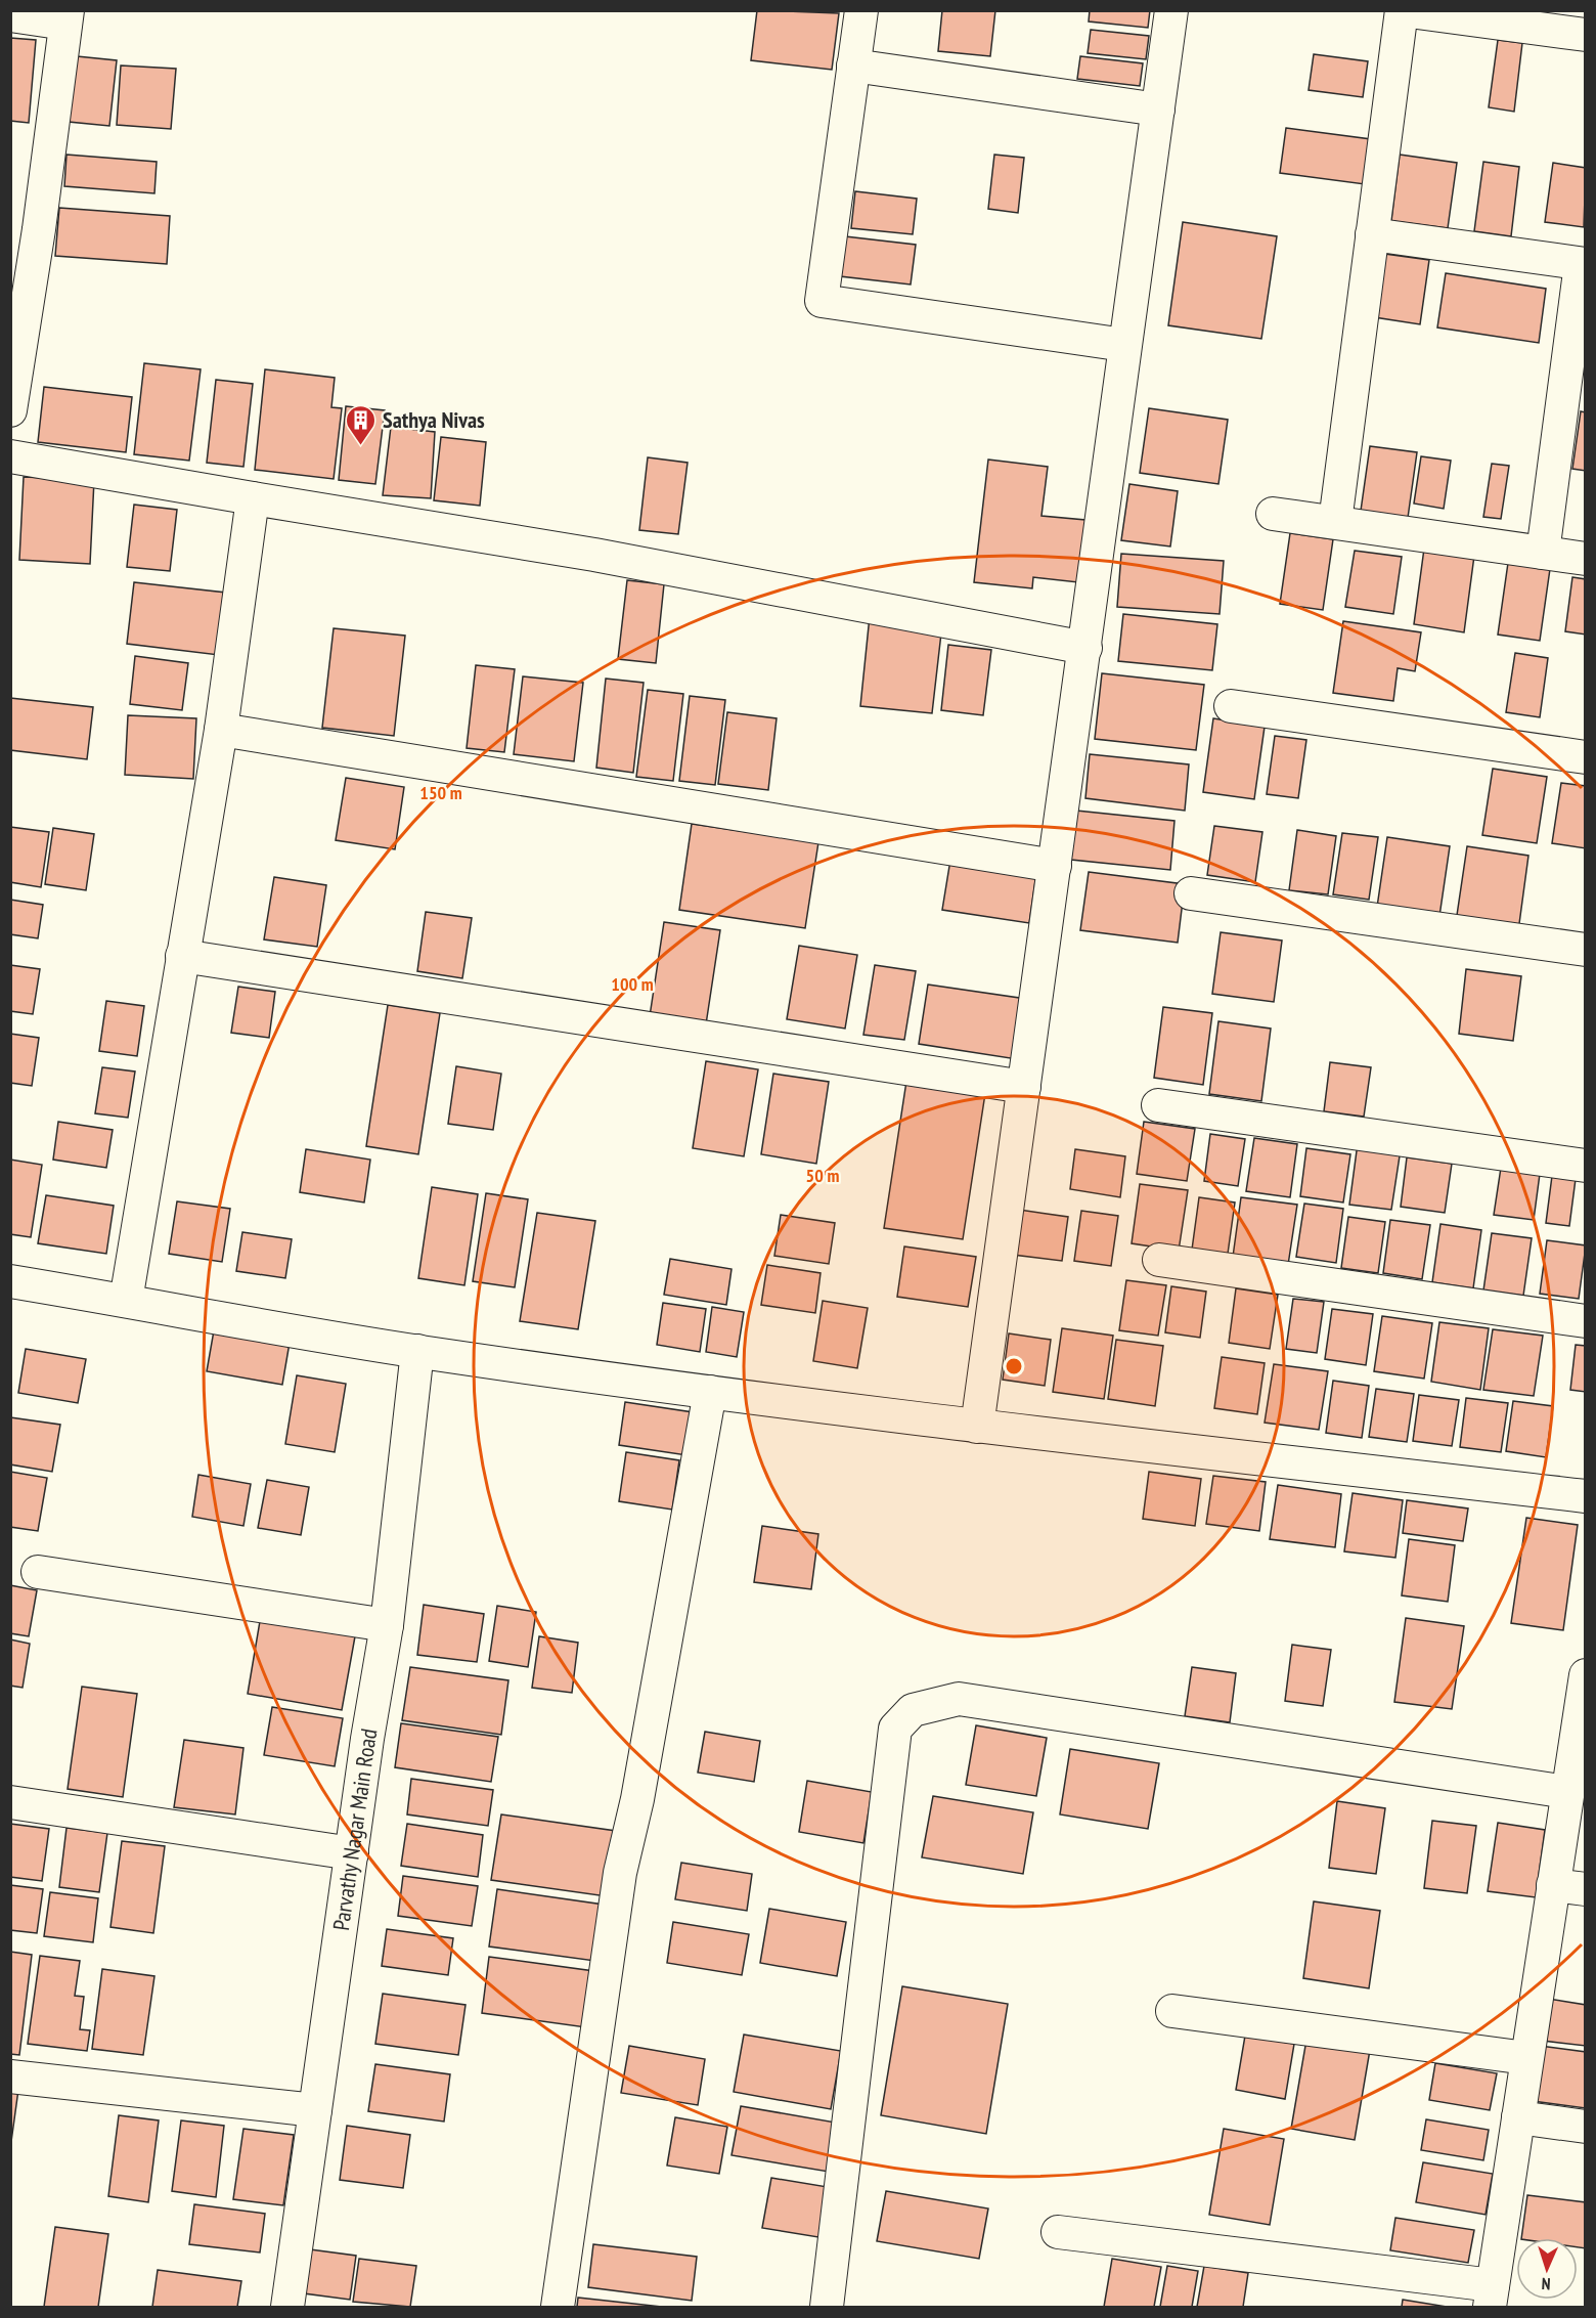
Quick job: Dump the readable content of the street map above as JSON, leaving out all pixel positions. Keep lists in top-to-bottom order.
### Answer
{
  "streets": {
    "street": ["Parvathy Nagar Main Road"]
  },
  "places": {
    "building": ["Sathya Nivas"]
  },
  "north": "bottom",
  "rings": ["150 m", "100 m", "50 m"]
}
